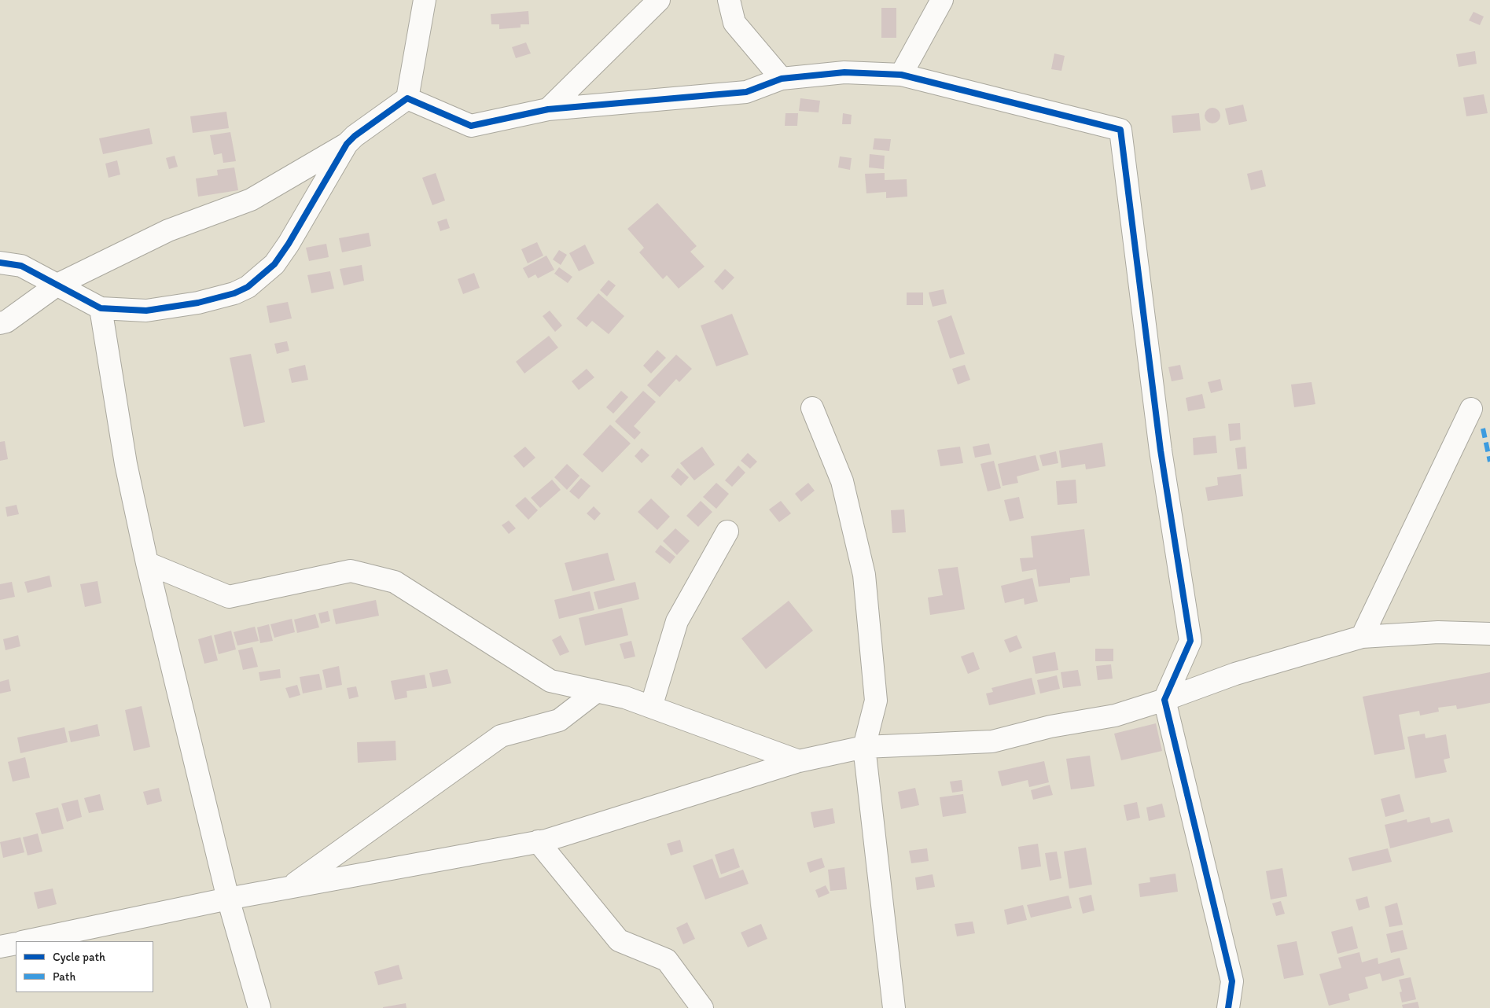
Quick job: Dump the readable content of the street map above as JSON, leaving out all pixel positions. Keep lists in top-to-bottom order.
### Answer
{
  "legend": ["Cycle path", "Path"]
}
